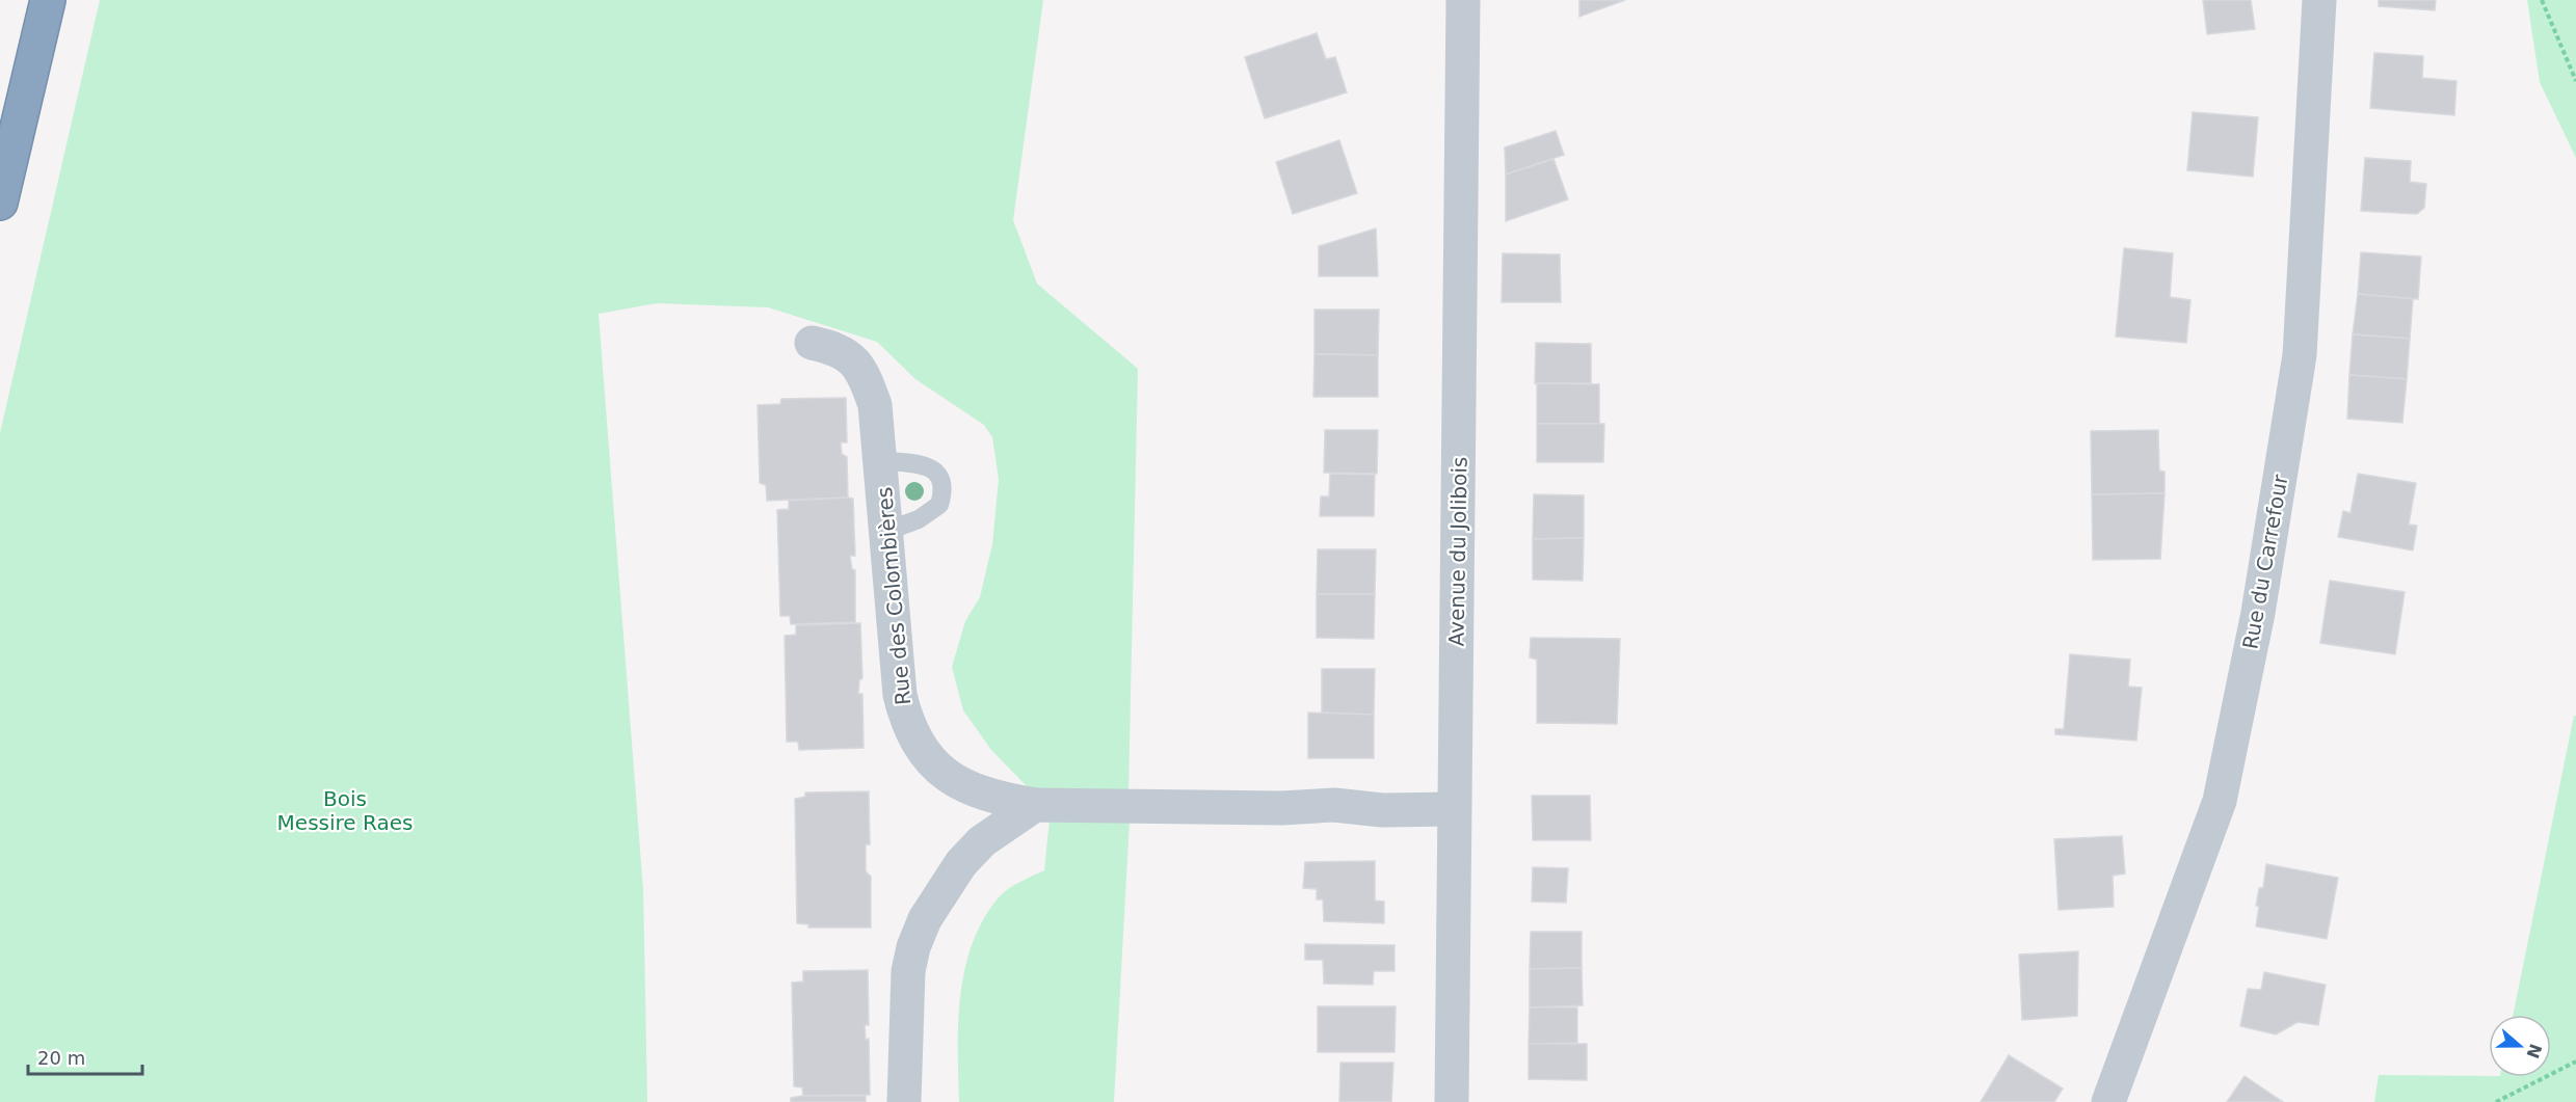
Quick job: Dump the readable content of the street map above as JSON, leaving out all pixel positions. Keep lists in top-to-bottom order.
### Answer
{
  "streets": {
    "street": ["Avenue du Jolibois", "Rue du Carrefour", "Rue des Colombières"]
  },
  "crossings": [
    ["Avenue du Jolibois", "Rue des Colombières"]
  ],
  "parks": ["Bois Messire Raes"],
  "scale_bar": "20 m",
  "north": "right"
}
